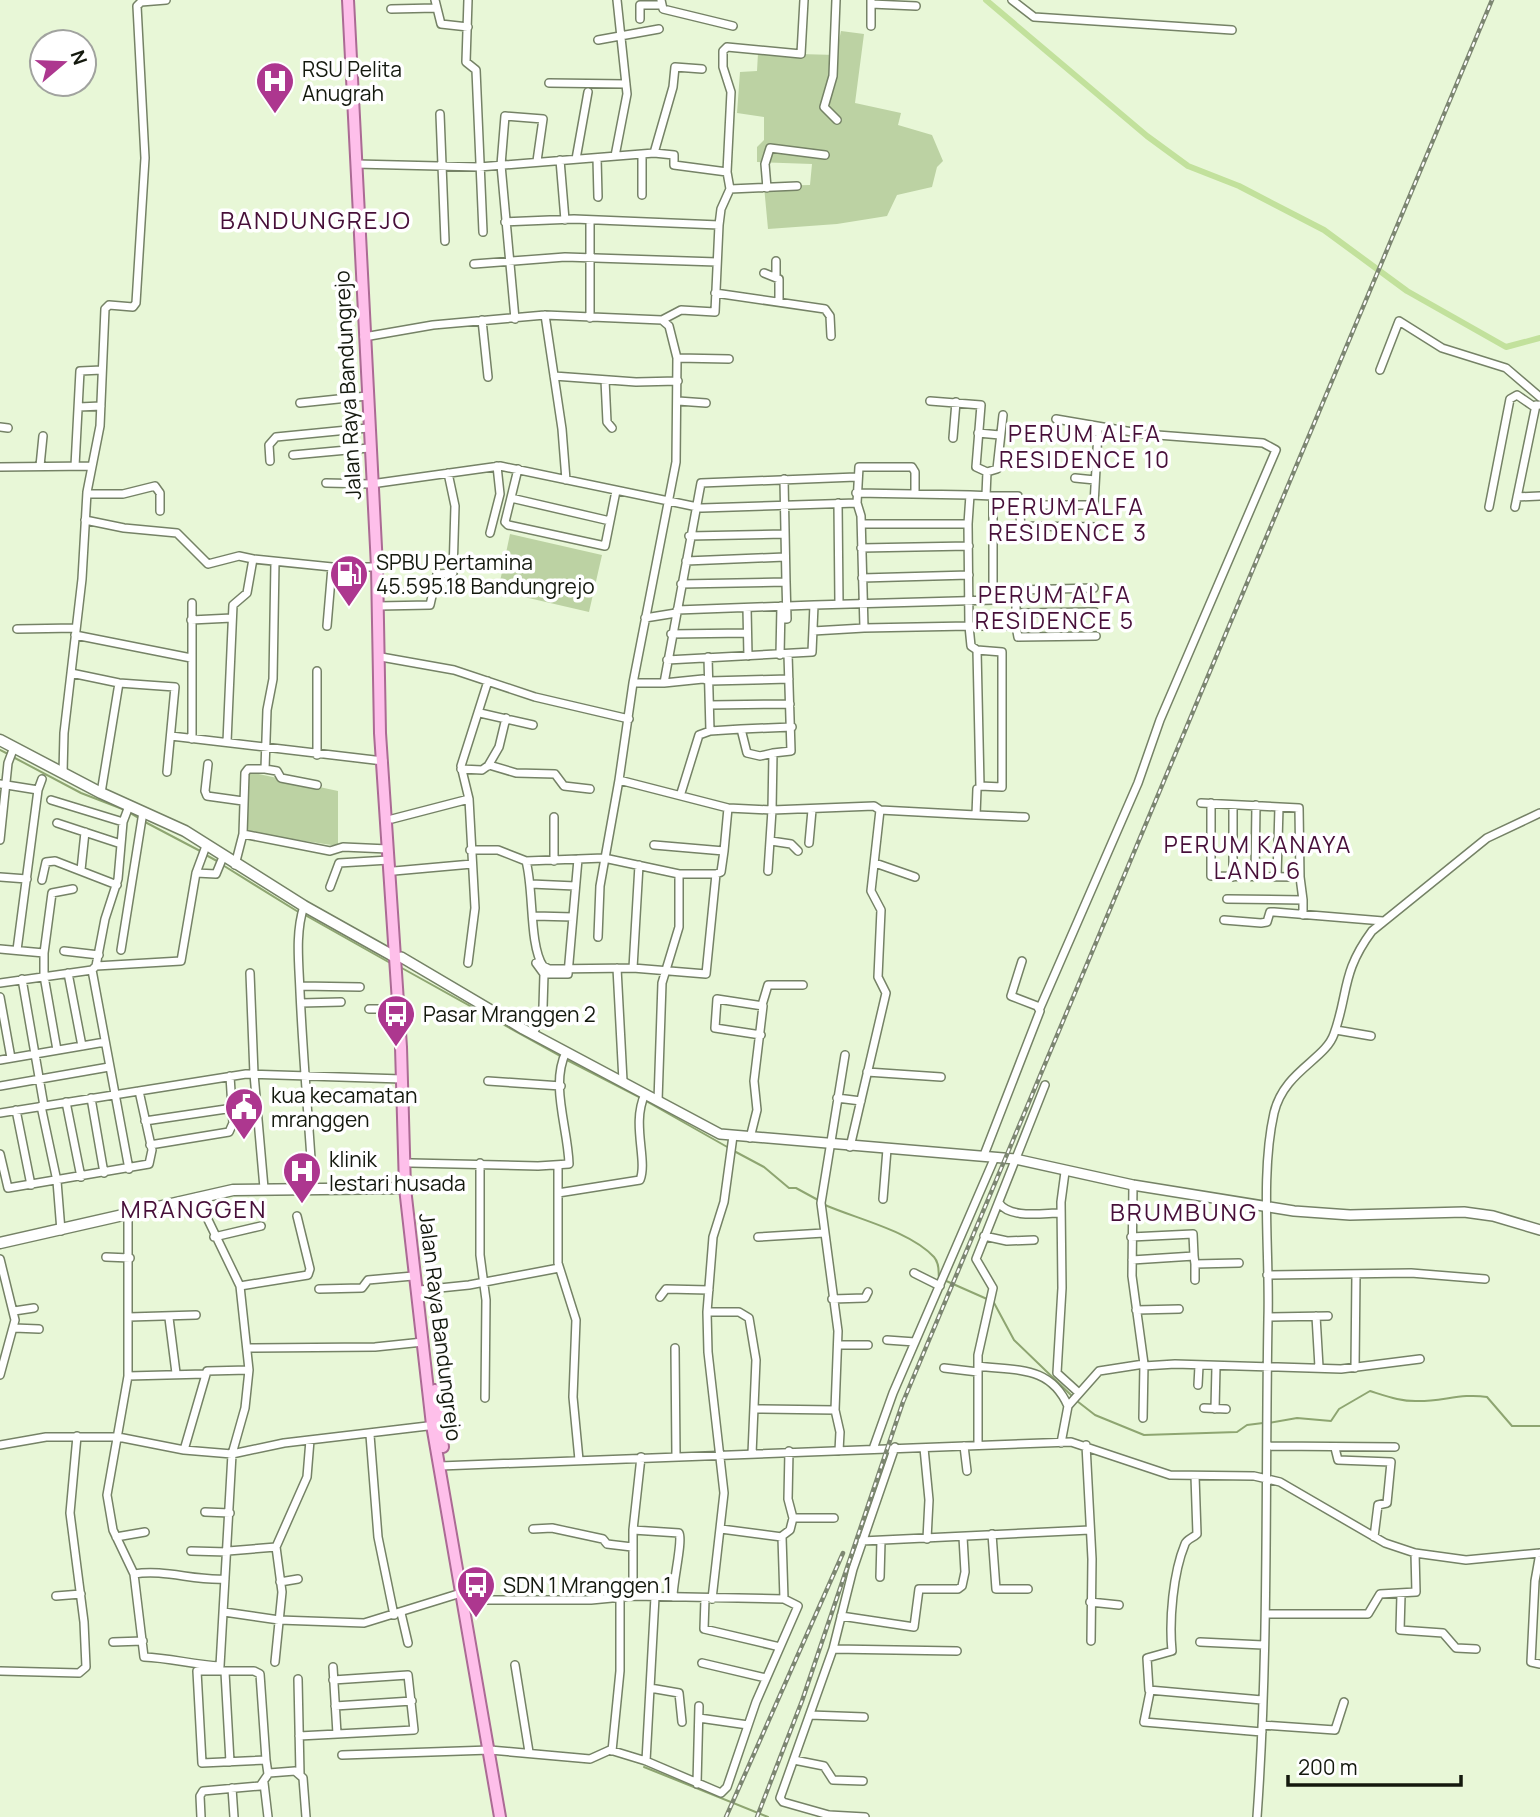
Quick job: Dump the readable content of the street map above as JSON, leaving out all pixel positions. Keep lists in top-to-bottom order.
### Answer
{
  "streets": {
    "main road": ["Jalan Raya Bandungrejo"]
  },
  "districts": [
    "BANDUNGREJO",
    "PERUM ALFA RESIDENCE 10",
    "PERUM ALFA RESIDENCE 3",
    "PERUM ALFA RESIDENCE 5",
    "PERUM KANAYA LAND 6",
    "MRANGGEN",
    "BRUMBUNG"
  ],
  "places": {
    "hospital": ["RSU Pelita Anugrah", "klinik lestari husada"],
    "fuel station": ["SPBU Pertamina 45.595.18 Bandungrejo"],
    "bus stop": ["Pasar Mranggen 2", "SDN 1 Mranggen 1"],
    "public building": ["kua kecamatan mranggen"]
  },
  "scale_bar": "200 m",
  "north": "right"
}
